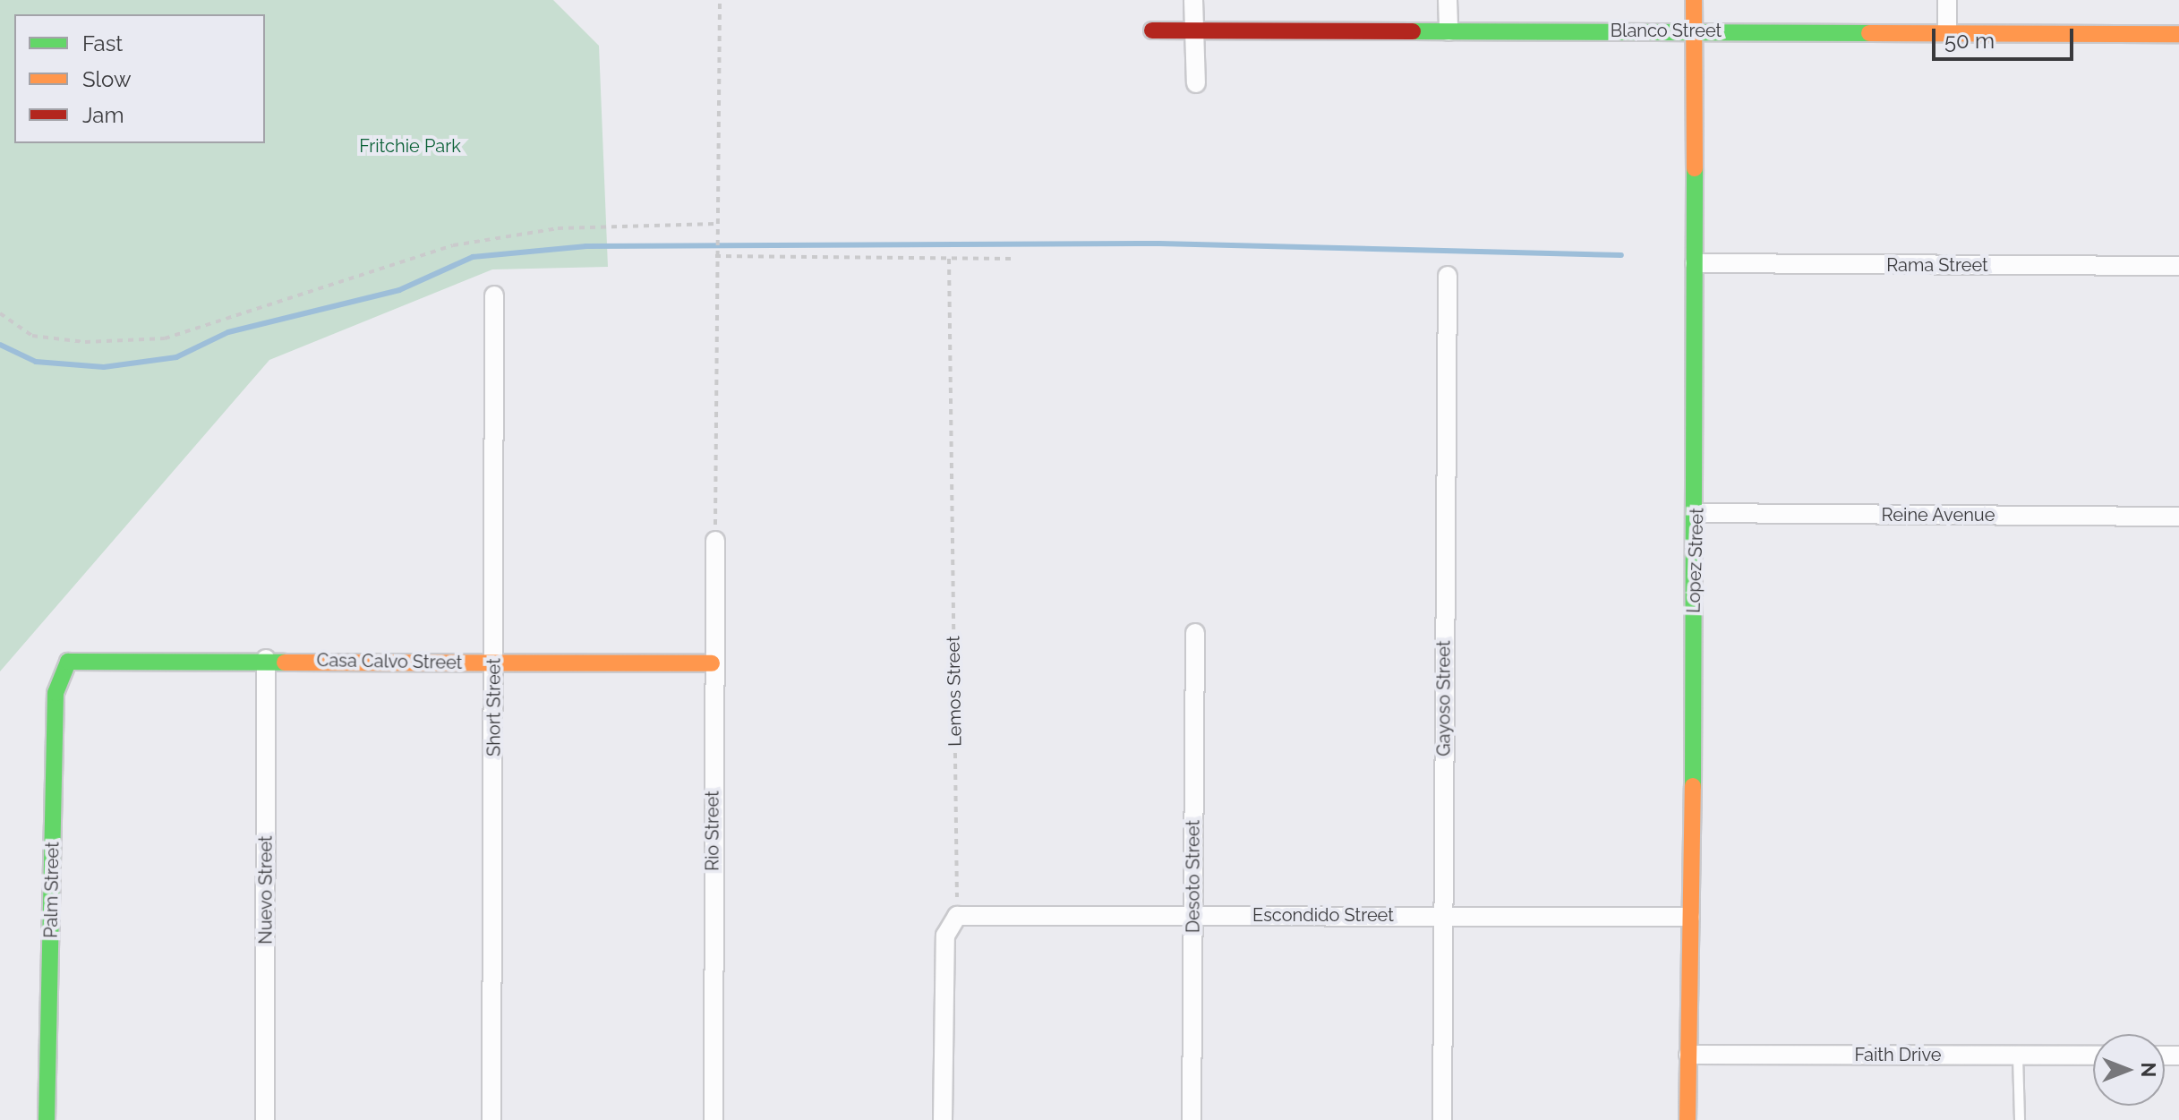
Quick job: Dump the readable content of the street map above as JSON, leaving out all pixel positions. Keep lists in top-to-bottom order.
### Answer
{
  "streets": {
    "street": [
      "Blanco Street",
      "Rama Street",
      "Reine Avenue",
      "Lopez Street",
      "Casa Calvo Street",
      "Gayoso Street",
      "Short Street",
      "Rio Street",
      "Desoto Street",
      "Palm Street",
      "Nuevo Street",
      "Escondido Street",
      "Faith Drive"
    ],
    "path": ["Lemos Street"]
  },
  "crossings": [
    ["Blanco Street", "Lopez Street"],
    ["Rama Street", "Lopez Street"],
    ["Reine Avenue", "Lopez Street"],
    ["Lopez Street", "Escondido Street"],
    ["Lopez Street", "Faith Drive"],
    ["Casa Calvo Street", "Short Street"],
    ["Casa Calvo Street", "Rio Street"],
    ["Casa Calvo Street", "Palm Street"],
    ["Casa Calvo Street", "Nuevo Street"],
    ["Lemos Street", "Escondido Street"],
    ["Gayoso Street", "Escondido Street"],
    ["Desoto Street", "Escondido Street"]
  ],
  "parks": ["Fritchie Park"],
  "legend": ["Fast", "Slow", "Jam"],
  "scale_bar": "50 m",
  "north": "right"
}
